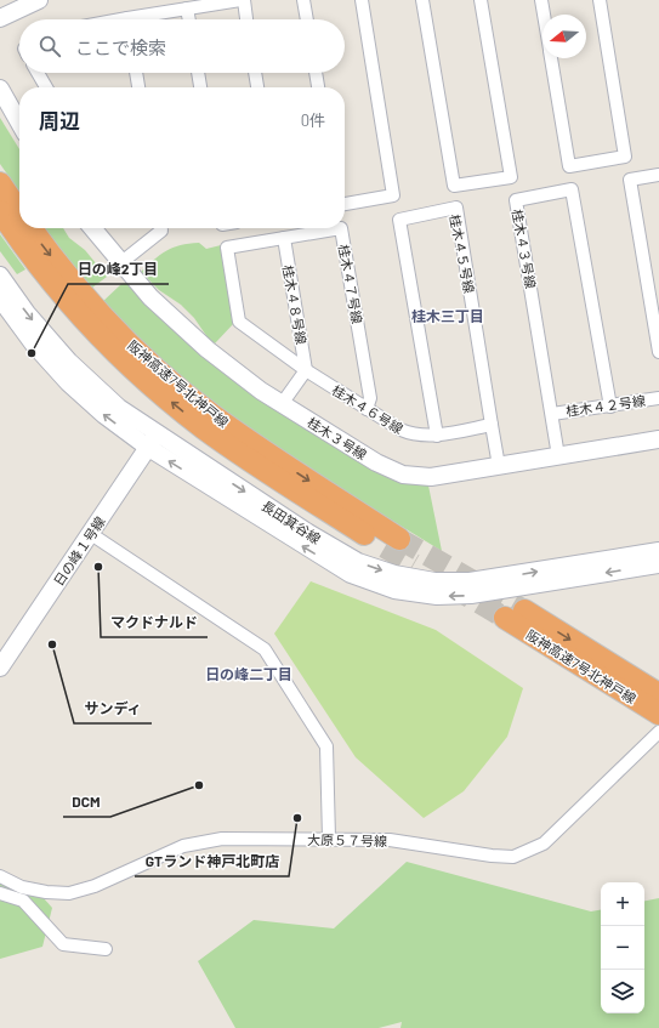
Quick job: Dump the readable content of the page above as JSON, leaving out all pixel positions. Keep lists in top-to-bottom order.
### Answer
{
  "streets": {
    "highway": ["阪神高速7号北神戸線"],
    "street": [
      "桂木４３号線",
      "桂木４５号線",
      "桂木４７号線",
      "桂木４８号線",
      "桂木４２号線",
      "桂木４６号線",
      "桂木３号線",
      "長田箕谷線",
      "日の峰１号線",
      "大原５７号線"
    ]
  },
  "crossings": [
    ["桂木４３号線", "桂木４２号線"],
    ["桂木４３号線", "桂木３号線"],
    ["桂木４５号線", "桂木４６号線"],
    ["桂木４７号線", "桂木４８号線"],
    ["桂木４７号線", "桂木４６号線"],
    ["桂木４８号線", "桂木４６号線"],
    ["長田箕谷線", "日の峰１号線"]
  ],
  "districts": ["桂木三丁目", "日の峰二丁目"],
  "places": [
    "日の峰2丁目",
    "マクドナルド",
    "サンディ",
    "DCM",
    "GTランド神戸北町店"
  ],
  "north": "left",
  "page": {
    "search": "ここで検索",
    "heading": ["周辺", "0件"],
    "map_buttons": ["+", "−"]
  }
}
